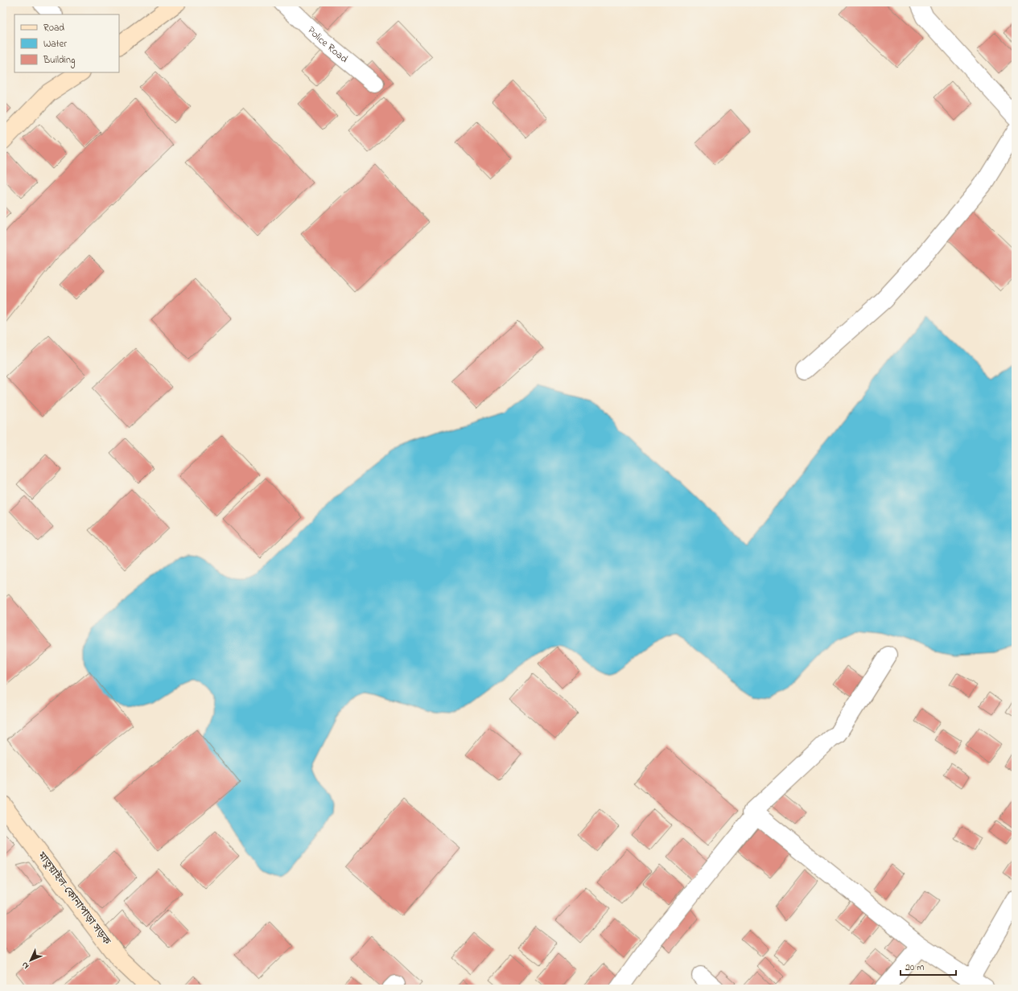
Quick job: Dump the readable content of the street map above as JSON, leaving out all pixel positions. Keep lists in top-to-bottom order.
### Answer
{
  "streets": {
    "main road": ["মাতুয়াইল-কোনাপাড়া সড়ক"],
    "street": ["Police Road"]
  },
  "legend": ["Road", "Water", "Building"],
  "scale_bar": "20 m",
  "north": "bottom left"
}
